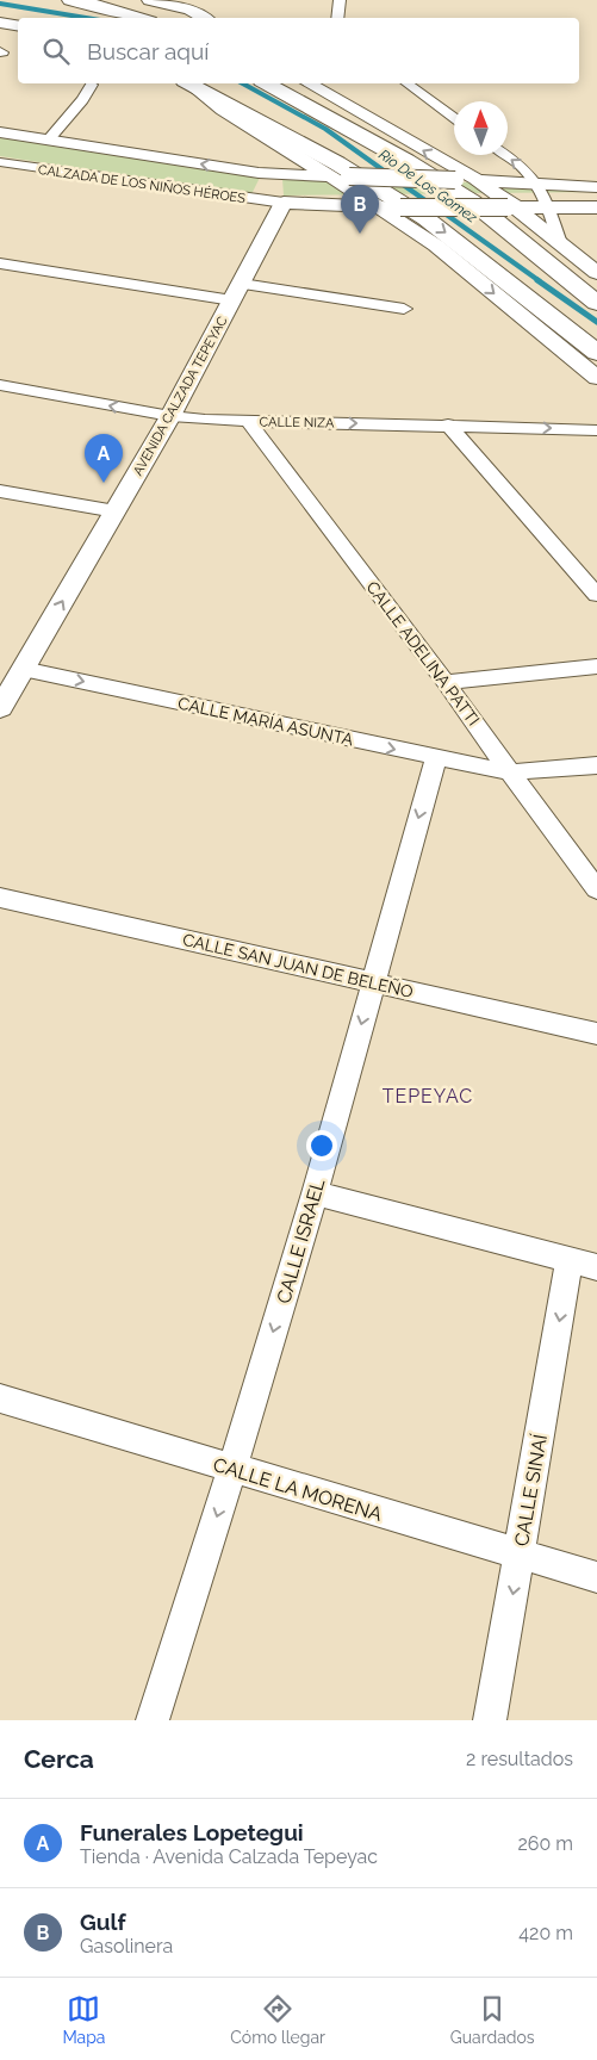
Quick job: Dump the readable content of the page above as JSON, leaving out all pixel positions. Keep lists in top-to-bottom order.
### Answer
{
  "streets": {
    "street": [
      "CALZADA DE LOS NIÑOS HÉROES",
      "AVENIDA CALZADA TEPEYAC",
      "CALLE NIZA",
      "CALLE ADELINA PATTI",
      "CALLE MARÍA ASUNTA",
      "CALLE SAN JUAN DE BELEÑO",
      "CALLE ISRAEL",
      "CALLE LA MORENA",
      "CALLE SINAÍ"
    ]
  },
  "crossings": [
    ["CALZADA DE LOS NIÑOS HÉROES", "AVENIDA CALZADA TEPEYAC"],
    ["AVENIDA CALZADA TEPEYAC", "CALLE NIZA"],
    ["AVENIDA CALZADA TEPEYAC", "CALLE MARÍA ASUNTA"],
    ["CALLE NIZA", "CALLE ADELINA PATTI"],
    ["CALLE ADELINA PATTI", "CALLE MARÍA ASUNTA"],
    ["CALLE MARÍA ASUNTA", "CALLE ISRAEL"],
    ["CALLE SAN JUAN DE BELEÑO", "CALLE ISRAEL"],
    ["CALLE ISRAEL", "CALLE LA MORENA"],
    ["CALLE LA MORENA", "CALLE SINAÍ"]
  ],
  "one_way": ["CALLE MARÍA ASUNTA", "CALLE ISRAEL", "CALLE SINAÍ"],
  "districts": ["TEPEYAC"],
  "water": ["Rio De Los Gomez"],
  "north": "top",
  "page": {
    "search": "Buscar aquí",
    "pins": ["B", "A"],
    "heading": ["Cerca", "2 resultados"],
    "list": [
      {
        "mark": "A",
        "name": "Funerales Lopetegui",
        "note": "Tienda · Avenida Calzada Tepeyac",
        "value": "260 m"
      },
      {
        "mark": "B",
        "name": "Gulf",
        "note": "Gasolinera",
        "value": "420 m"
      }
    ],
    "nav": ["Mapa", "Cómo llegar", "Guardados"]
  }
}
